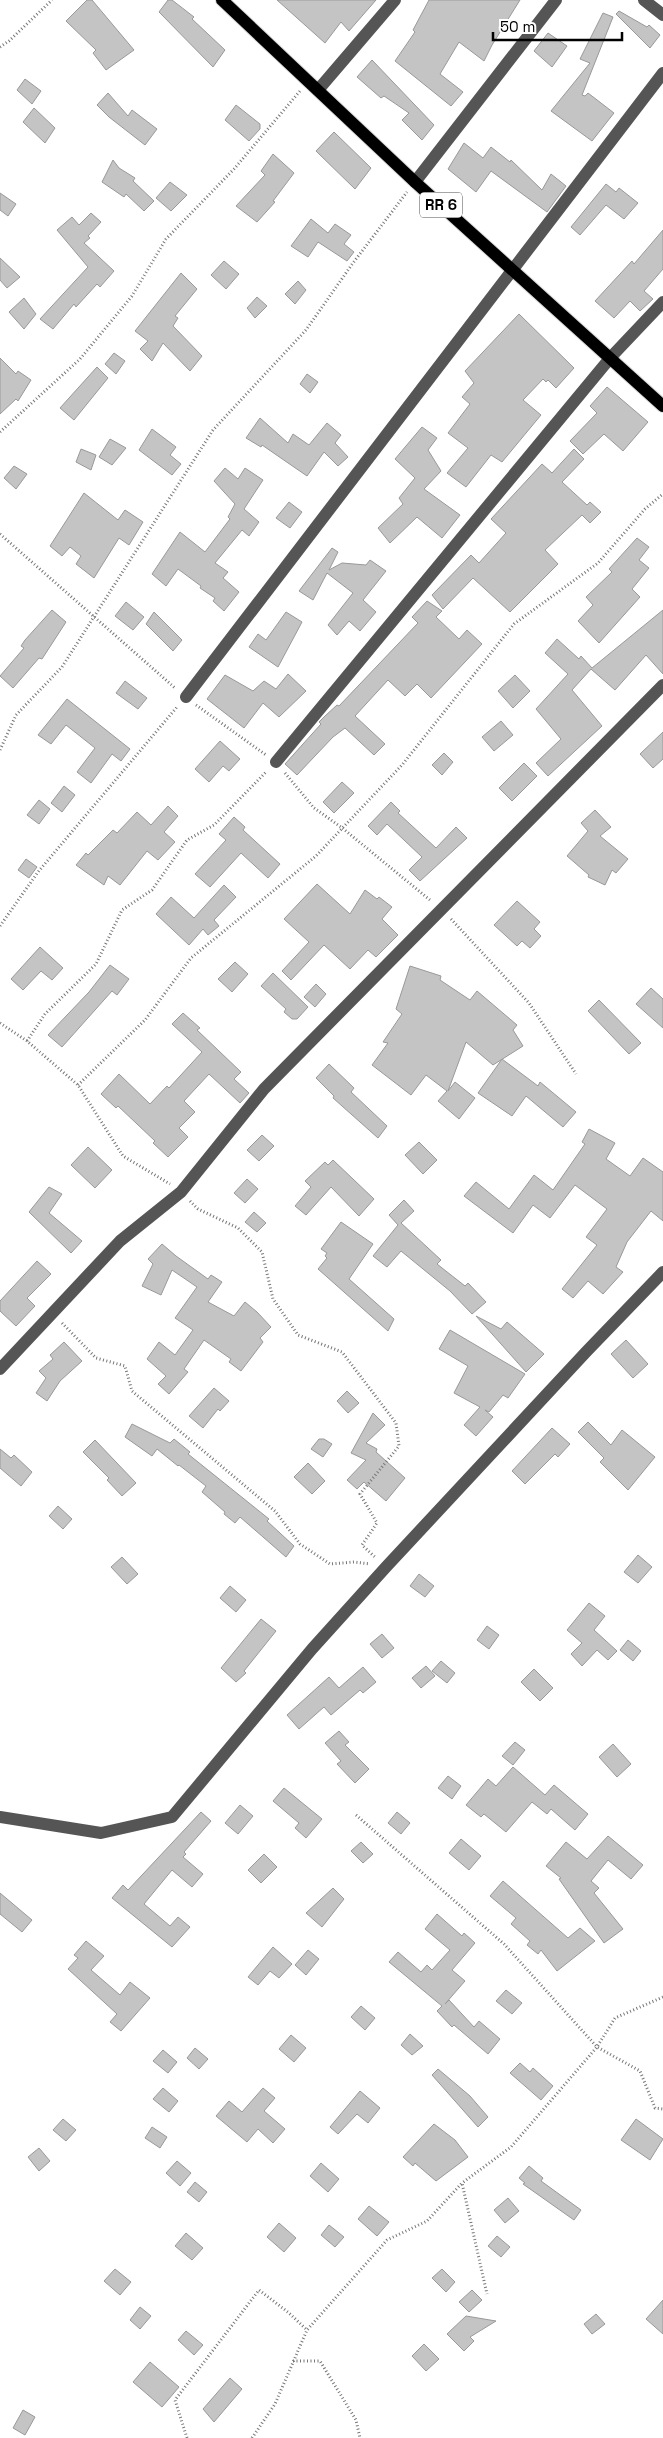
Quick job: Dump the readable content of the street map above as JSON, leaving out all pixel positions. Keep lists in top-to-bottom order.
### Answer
{
  "streets": {
    "main road": ["RR 6"]
  },
  "scale_bar": "50 m"
}
